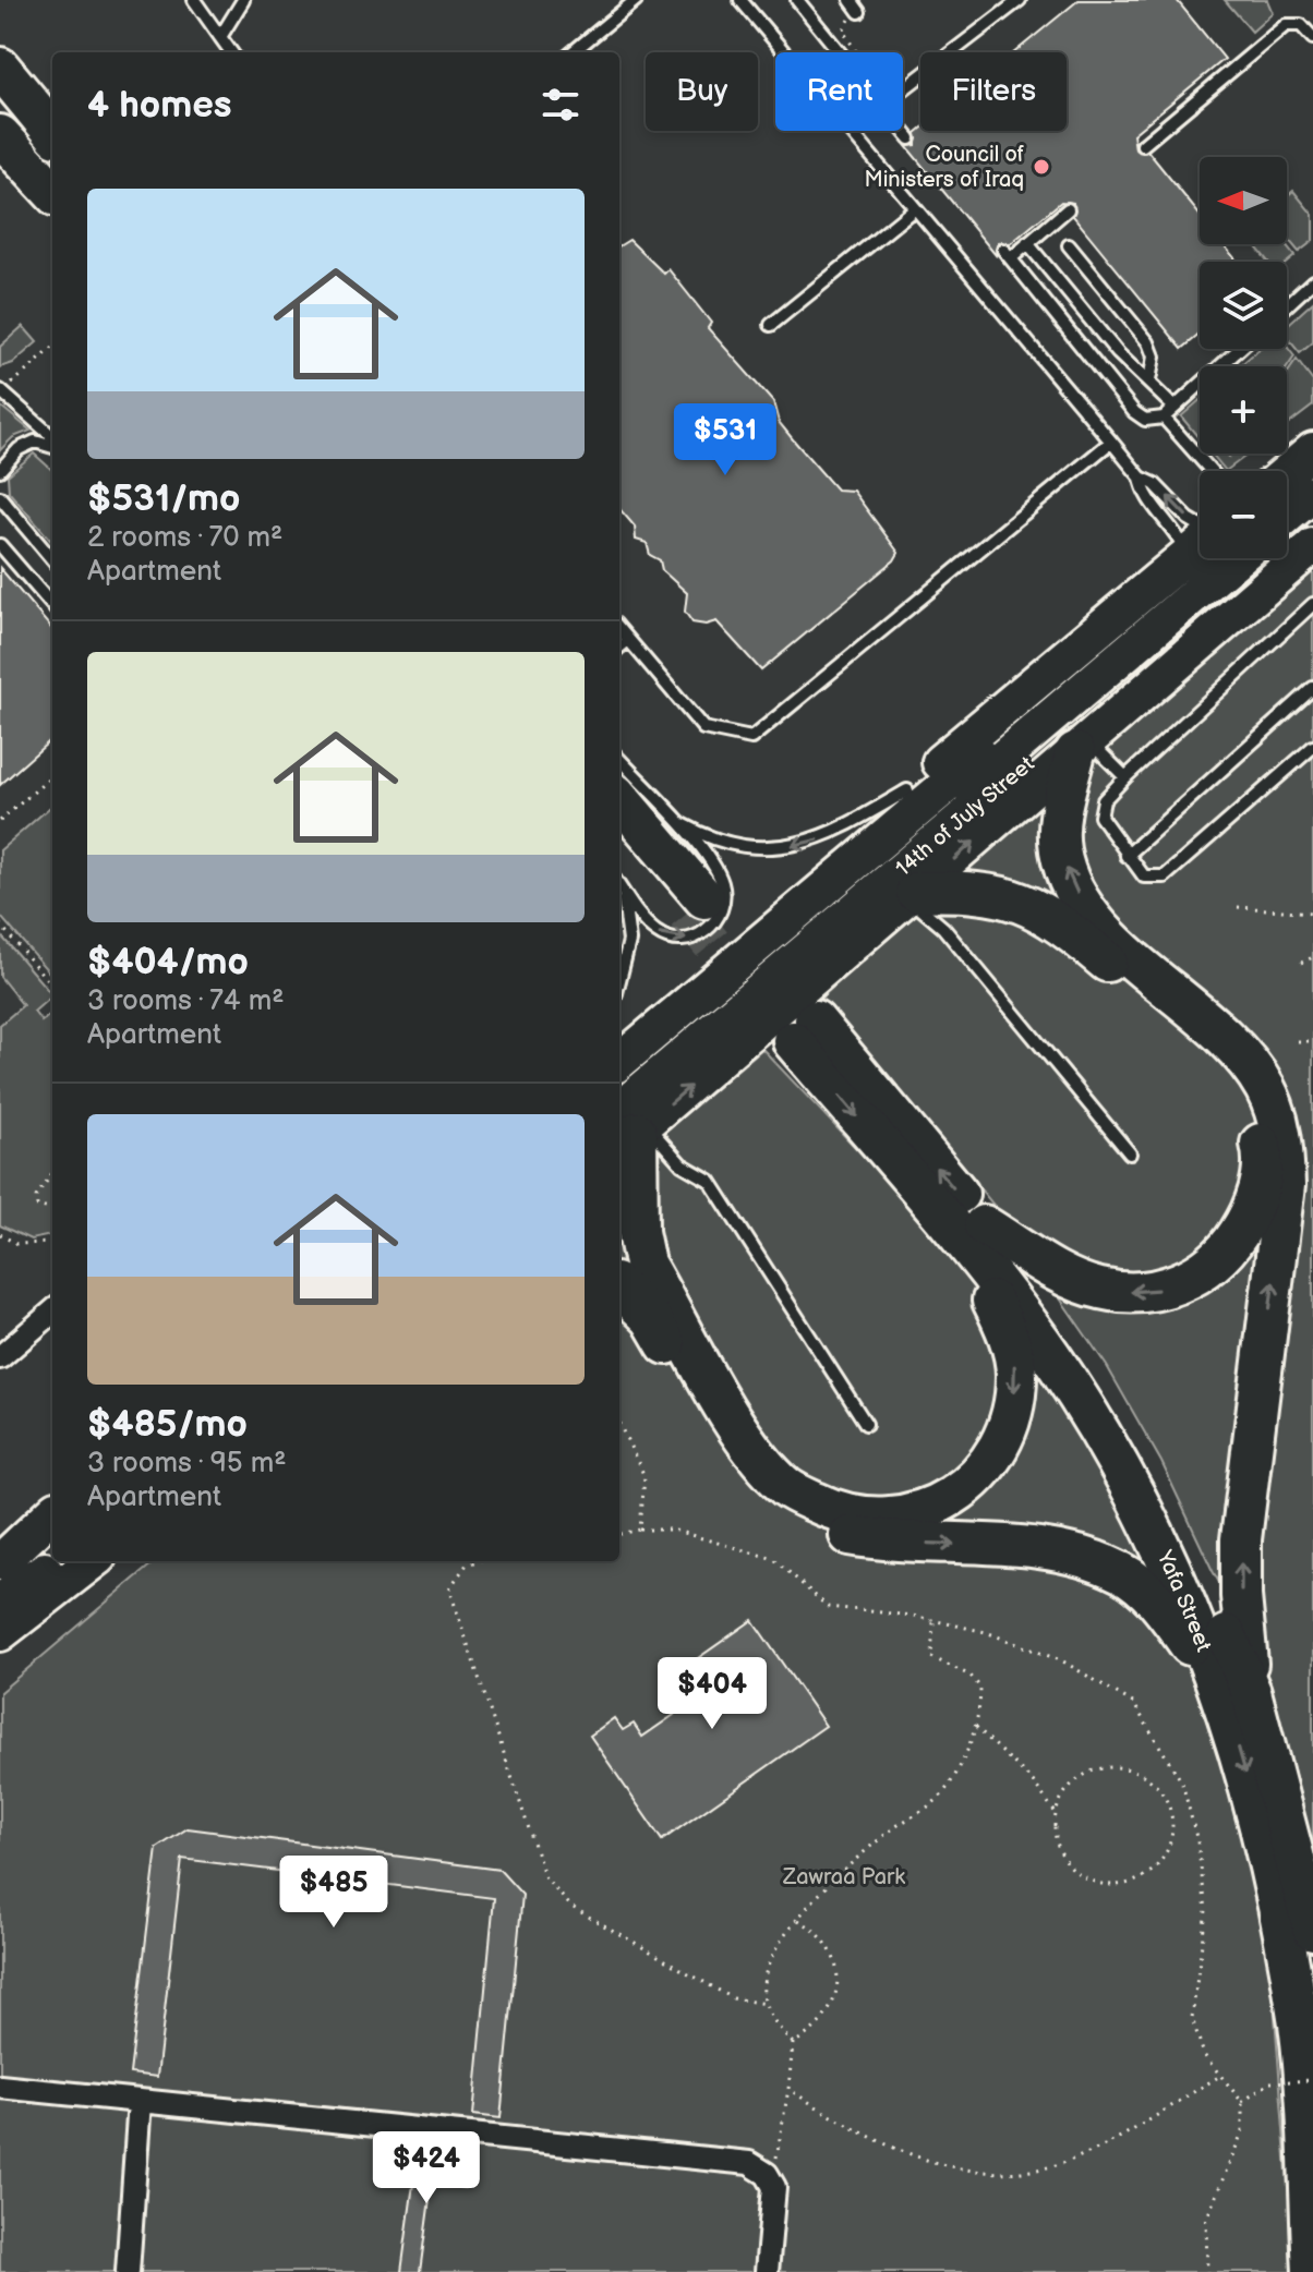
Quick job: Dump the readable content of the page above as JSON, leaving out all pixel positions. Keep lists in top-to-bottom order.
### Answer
{
  "streets": {
    "highway": ["Yafa Street"],
    "main road": ["14th of July Street"]
  },
  "parks": ["Zawraa Park"],
  "places": ["Council of Ministers of Iraq"],
  "north": "left",
  "page": {
    "chip": ["Buy", "Rent", "Filters"],
    "heading": "4 homes",
    "map_buttons": ["+", "−"],
    "list": [
      {
        "name": "$531/mo",
        "note": "2 rooms · 70 m² · Apartment"
      },
      {
        "name": "$404/mo",
        "note": "3 rooms · 74 m² · Apartment"
      },
      {
        "name": "$485/mo",
        "note": "3 rooms · 95 m² · Apartment"
      }
    ],
    "price": [
      "$531",
      "$404",
      "$485",
      "$424"
    ]
  }
}
